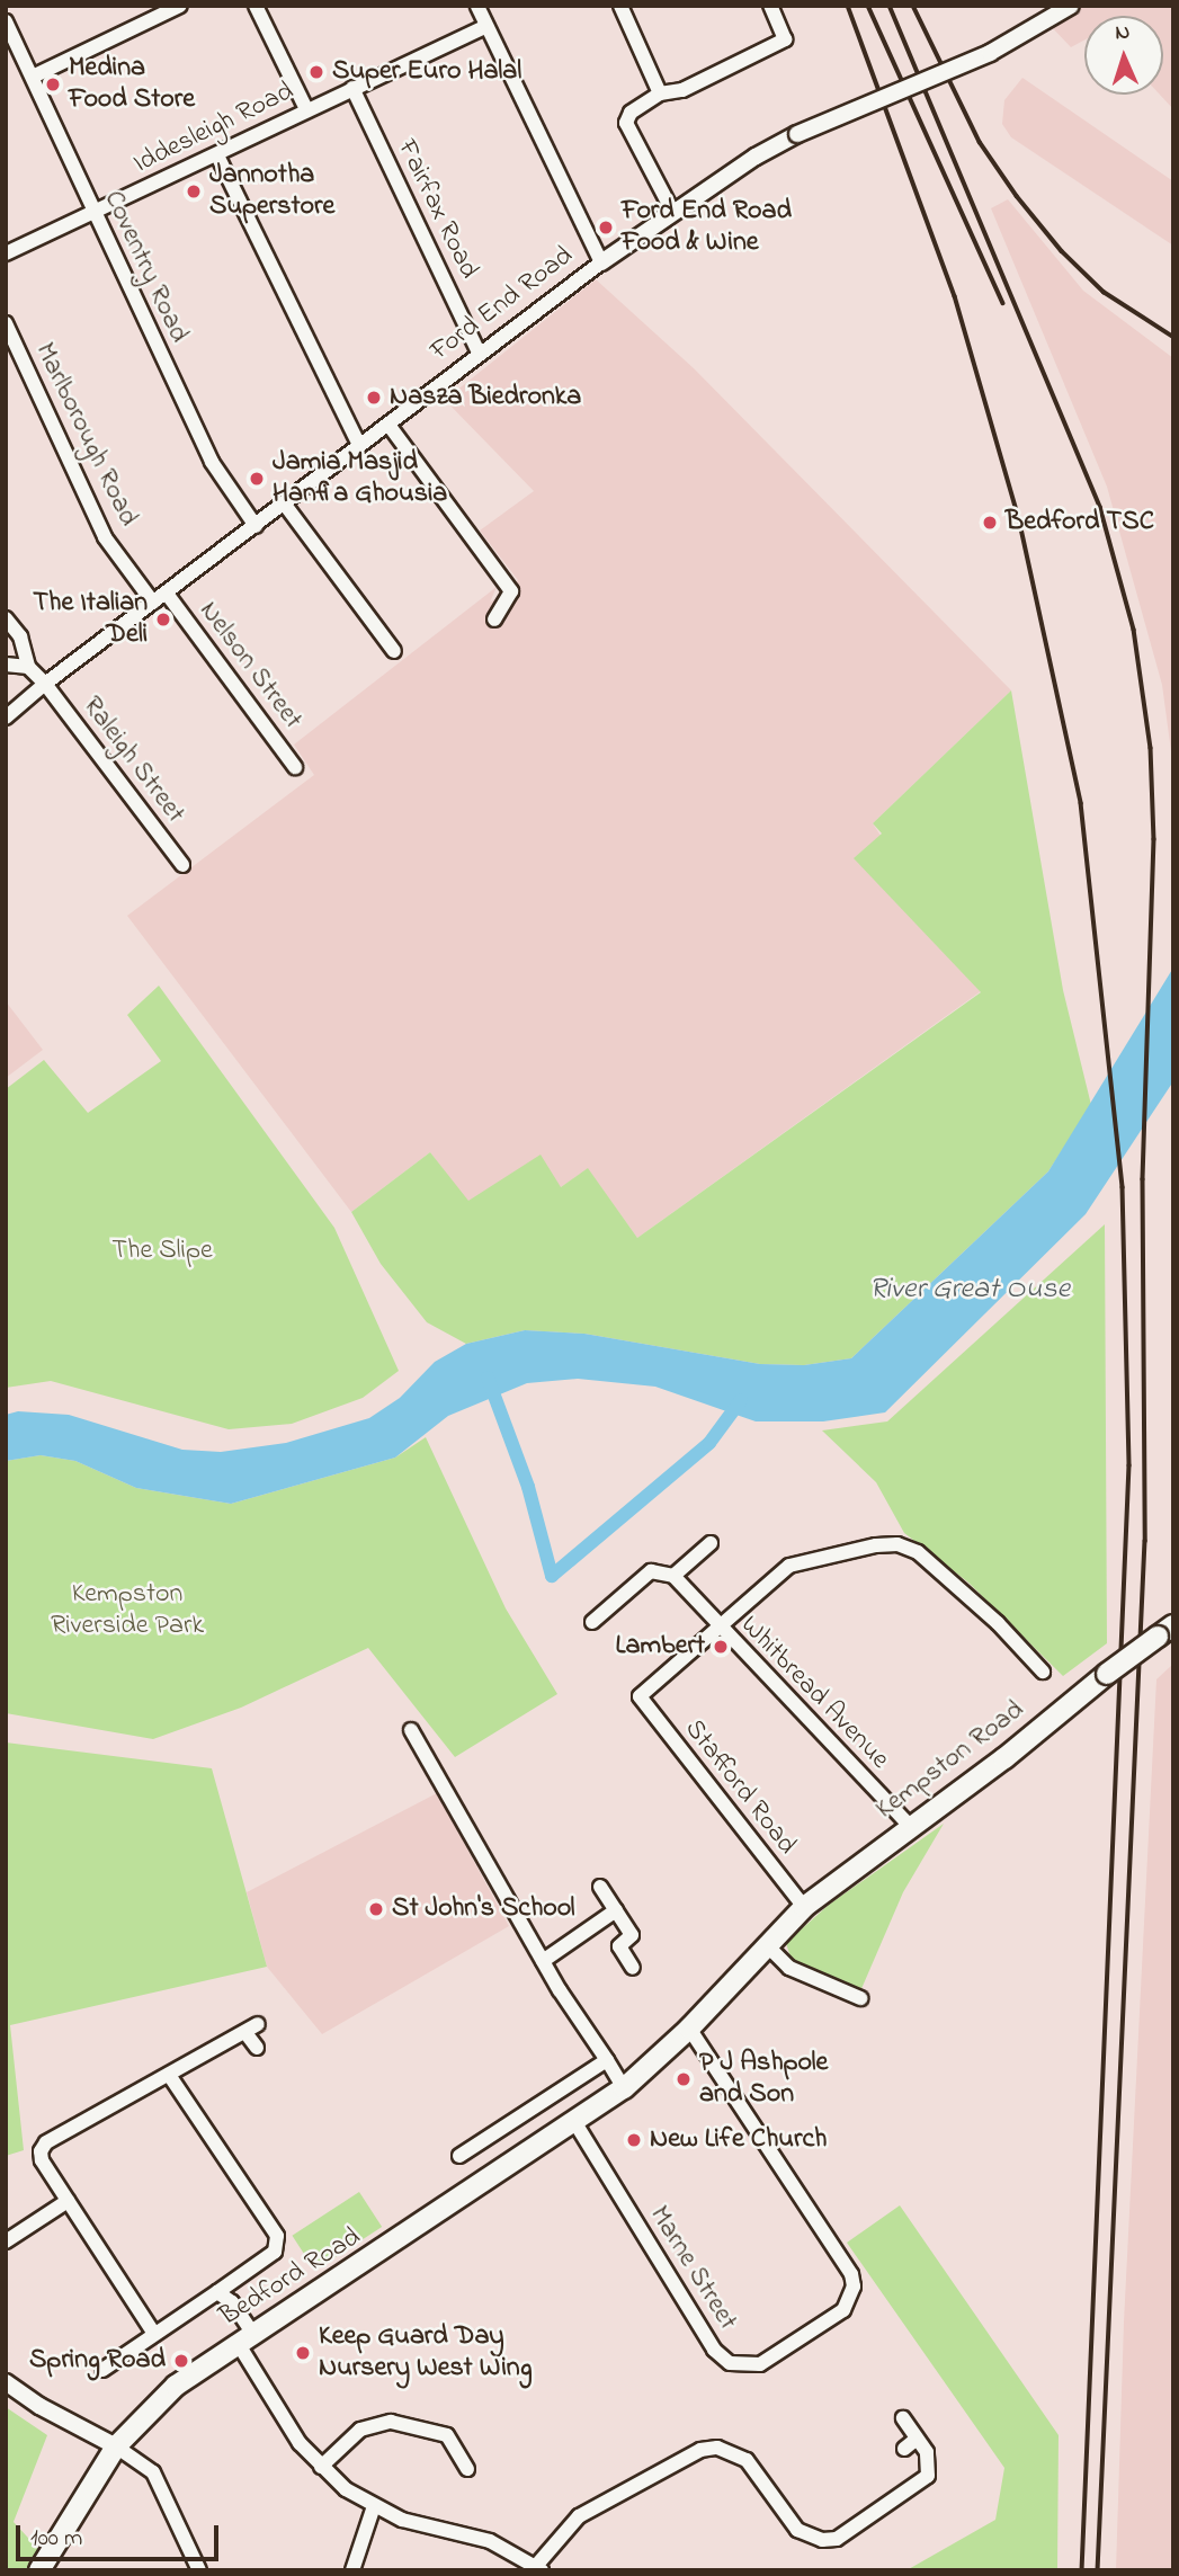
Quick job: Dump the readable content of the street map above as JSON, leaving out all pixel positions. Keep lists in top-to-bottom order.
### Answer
{
  "streets": {
    "main road": ["Kempston Road", "Bedford Road"],
    "street": [
      "Iddesleigh Road",
      "Fairfax Road",
      "Coventry Road",
      "Ford End Road",
      "Marlborough Road",
      "Nelson Street",
      "Raleigh Street",
      "Whitbread Avenue",
      "Stafford Road",
      "Marne Street"
    ]
  },
  "crossings": [
    ["Iddesleigh Road", "Fairfax Road"],
    ["Iddesleigh Road", "Coventry Road"],
    ["Fairfax Road", "Ford End Road"],
    ["Coventry Road", "Ford End Road"],
    ["Ford End Road", "Marlborough Road"],
    ["Ford End Road", "Nelson Street"],
    ["Ford End Road", "Raleigh Street"],
    ["Whitbread Avenue", "Kempston Road"],
    ["Whitbread Avenue", "Stafford Road"],
    ["Kempston Road", "Stafford Road"],
    ["Kempston Road", "Bedford Road"],
    ["Marne Street", "Bedford Road"]
  ],
  "water": ["River Great Ouse"],
  "parks": ["The Slipe", "Kempston Riverside Park"],
  "places": [
    "Super Euro Halal",
    "Medina Food Store",
    "Jannotha Superstore",
    "Ford End Road Food & Wine",
    "Nasza Biedronka",
    "Jamia Masjid Hanfia Ghousia",
    "Bedford TSC",
    "The Italian Deli",
    "Lambert",
    "St John's School",
    "P J Ashpole and Son",
    "New Life Church",
    "Keep Guard Day Nursery West Wing",
    "Spring Road"
  ],
  "scale_bar": "100 m",
  "north": "top"
}
